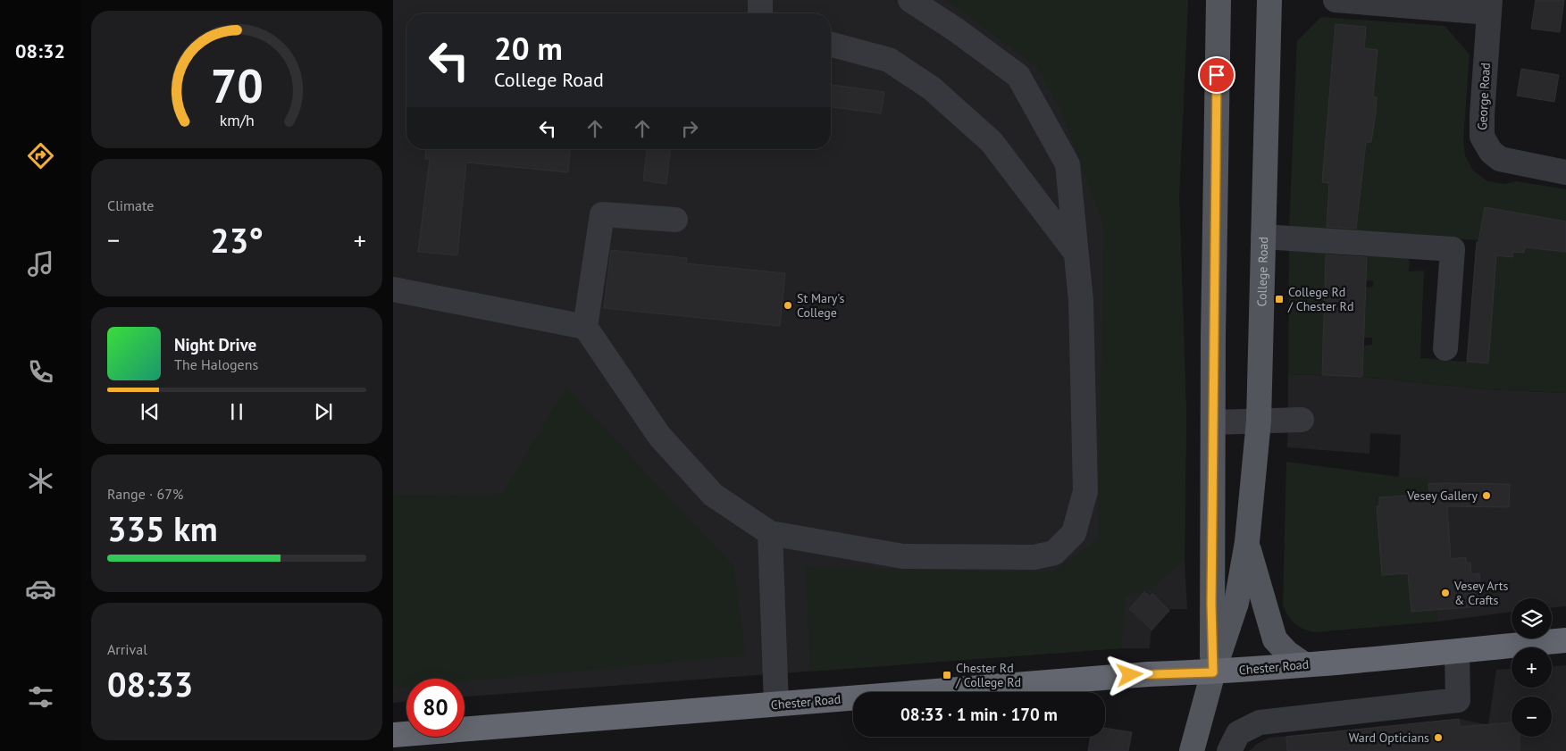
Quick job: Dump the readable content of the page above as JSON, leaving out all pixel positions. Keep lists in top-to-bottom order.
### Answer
{
  "streets": {
    "highway": ["Chester Road"],
    "main road": ["College Road"],
    "street": ["George Road"]
  },
  "crossings": [
    ["College Road", "Chester Road"]
  ],
  "places": {
    "transit": ["College Rd / Chester Rd", "Chester Rd / College Rd"],
    "other": [
      "St Mary's College",
      "Vesey Gallery",
      "Vesey Arts & Crafts",
      "Ward Opticians"
    ]
  },
  "page": {
    "tabs": "08:32",
    "turn": ["20 m", "College Road"],
    "tile": [
      "Climate",
      ["Range · 67%", "335 km"],
      ["Arrival", "08:33"]
    ],
    "heat": ["−", "23°", "+"],
    "song": ["Night Drive", "The Halogens"],
    "map_buttons": ["+", "−"],
    "limit": "80",
    "trip": "08:33 · 1 min · 170 m",
    "gauge": ["70", "km/h"]
  }
}
